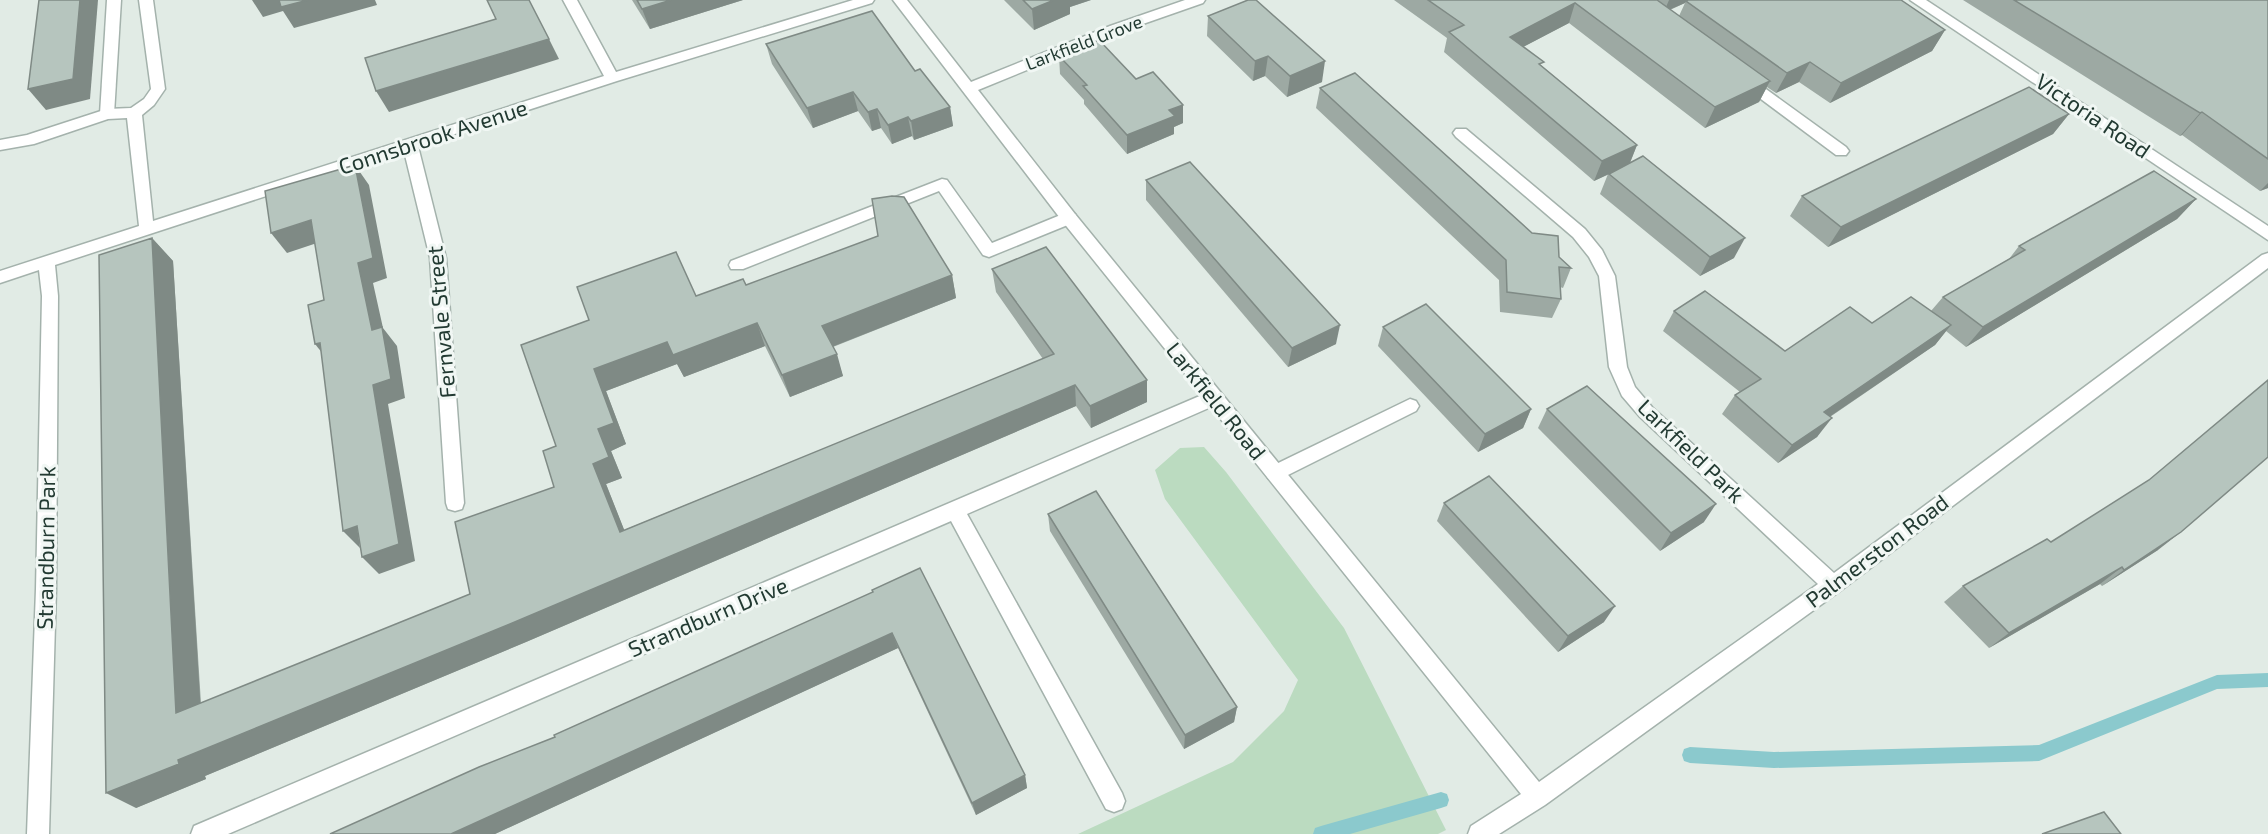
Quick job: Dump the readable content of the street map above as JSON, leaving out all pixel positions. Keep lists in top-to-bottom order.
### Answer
{
  "streets": {
    "street": [
      "Larkfield Grove",
      "Victoria Road",
      "Connsbrook Avenue",
      "Fernvale Street",
      "Larkfield Road",
      "Larkfield Park",
      "Strandburn Park",
      "Palmerston Road",
      "Strandburn Drive"
    ]
  },
  "crossings": [
    ["Larkfield Grove", "Larkfield Road"],
    ["Connsbrook Avenue", "Fernvale Street"],
    ["Connsbrook Avenue", "Strandburn Park"],
    ["Larkfield Road", "Palmerston Road"],
    ["Larkfield Road", "Strandburn Drive"],
    ["Larkfield Park", "Palmerston Road"]
  ]
}
